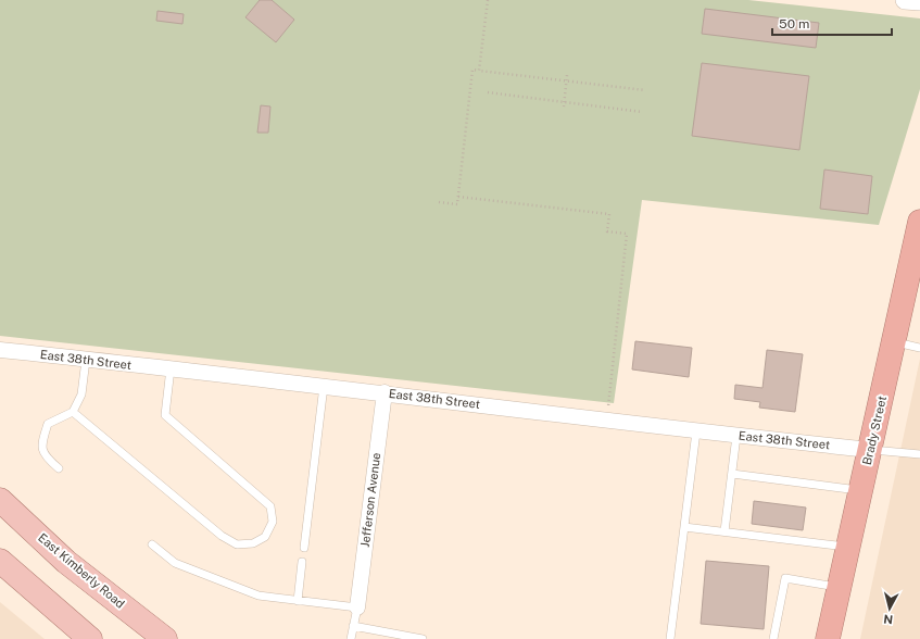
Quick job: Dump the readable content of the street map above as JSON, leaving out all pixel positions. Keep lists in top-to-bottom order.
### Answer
{
  "streets": {
    "highway": ["Brady Street"],
    "main road": ["East Kimberly Road"],
    "street": ["East 38th Street", "Jefferson Avenue"]
  },
  "crossings": [
    ["East 38th Street", "Brady Street"],
    ["East 38th Street", "Jefferson Avenue"]
  ],
  "scale_bar": "50 m",
  "north": "bottom"
}
